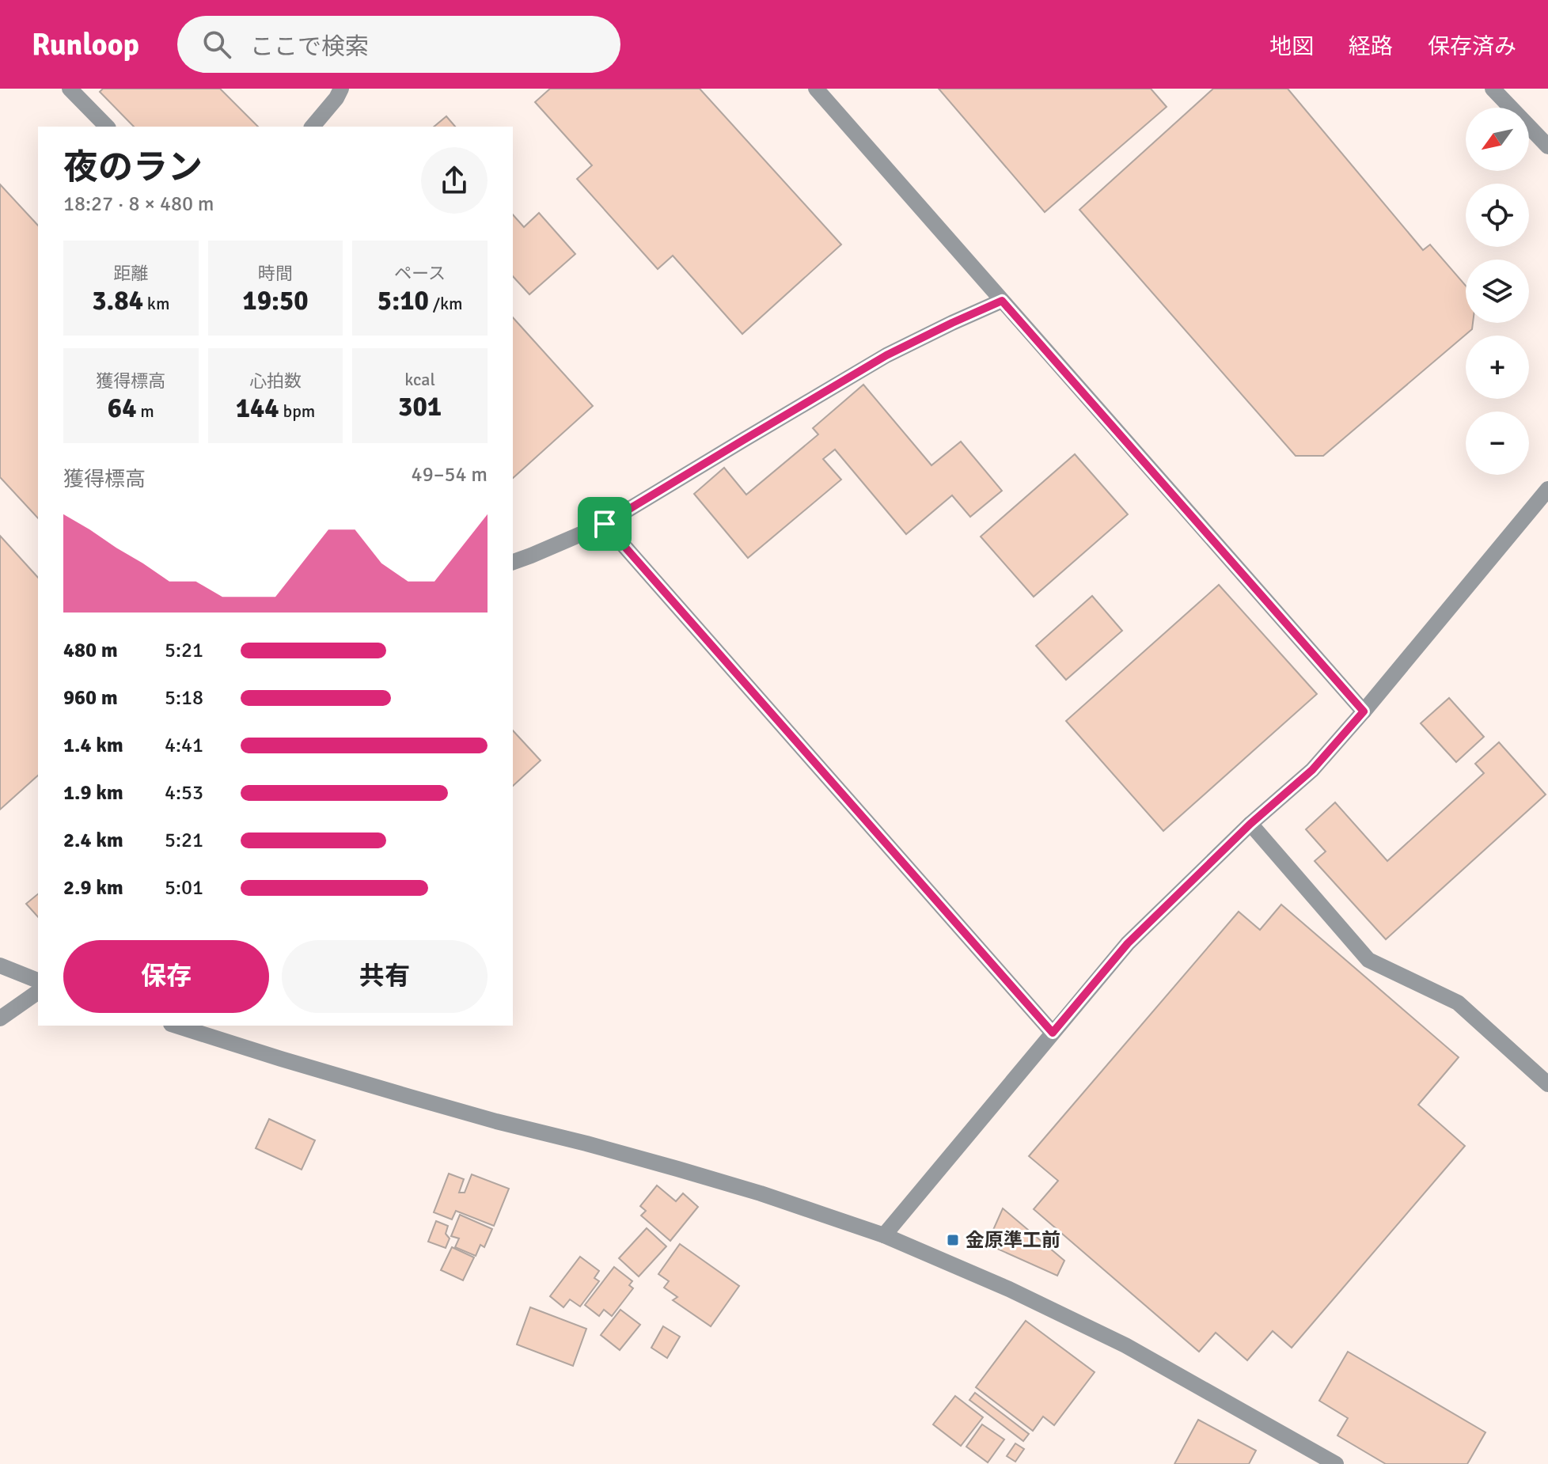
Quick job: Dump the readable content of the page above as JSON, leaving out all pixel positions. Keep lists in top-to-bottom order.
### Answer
{
  "places": {
    "transit": ["金原準工前"]
  },
  "north": "bottom left",
  "page": {
    "header": "Runloop",
    "search": "ここで検索",
    "nav": ["地図", "経路", "保存済み"],
    "map_buttons": ["+", "−"],
    "heading": ["夜のラン", "18:27 · 8 × 480 m"],
    "stats": [
      ["距離", "3.84 km"],
      ["時間", "19:50"],
      ["ペース", "5:10 /km"],
      ["獲得標高", "64 m"],
      ["心拍数", "144 bpm"],
      ["kcal", "301"]
    ],
    "chart": ["獲得標高", "49–54 m"],
    "list": [
      {
        "name": "480 m",
        "note": "5:21"
      },
      {
        "name": "960 m",
        "note": "5:18"
      },
      {
        "name": "1.4 km",
        "note": "4:41"
      },
      {
        "name": "1.9 km",
        "note": "4:53"
      },
      {
        "name": "2.4 km",
        "note": "5:21"
      },
      {
        "name": "2.9 km",
        "note": "5:01"
      }
    ],
    "buttons": ["保存", "共有"]
  }
}
